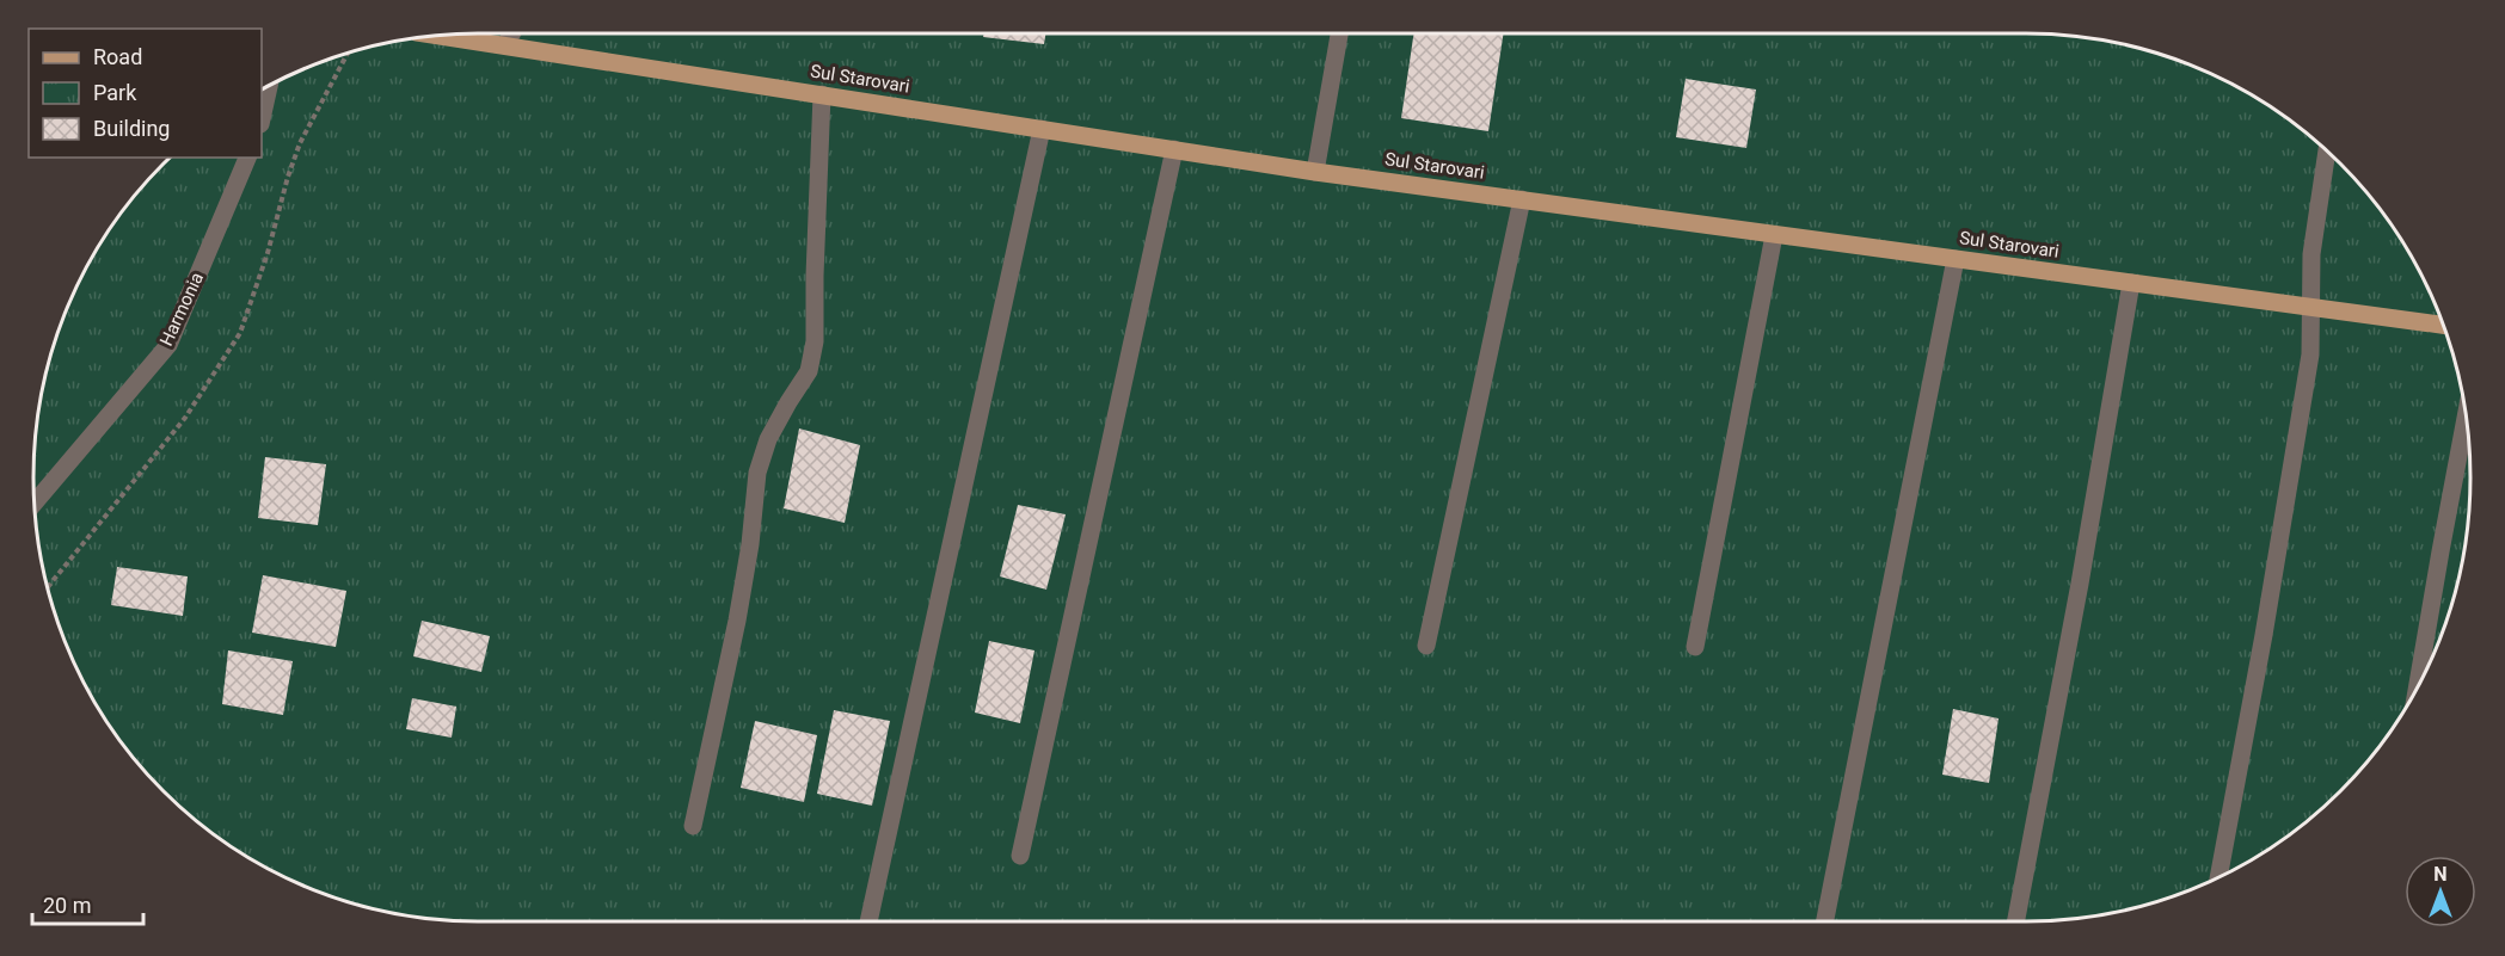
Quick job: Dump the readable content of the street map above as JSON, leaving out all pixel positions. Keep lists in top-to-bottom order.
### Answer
{
  "streets": {
    "main road": ["Sul Starovari"],
    "street": ["Harmonia"]
  },
  "legend": ["Road", "Park", "Building"],
  "scale_bar": "20 m",
  "north": "top"
}
